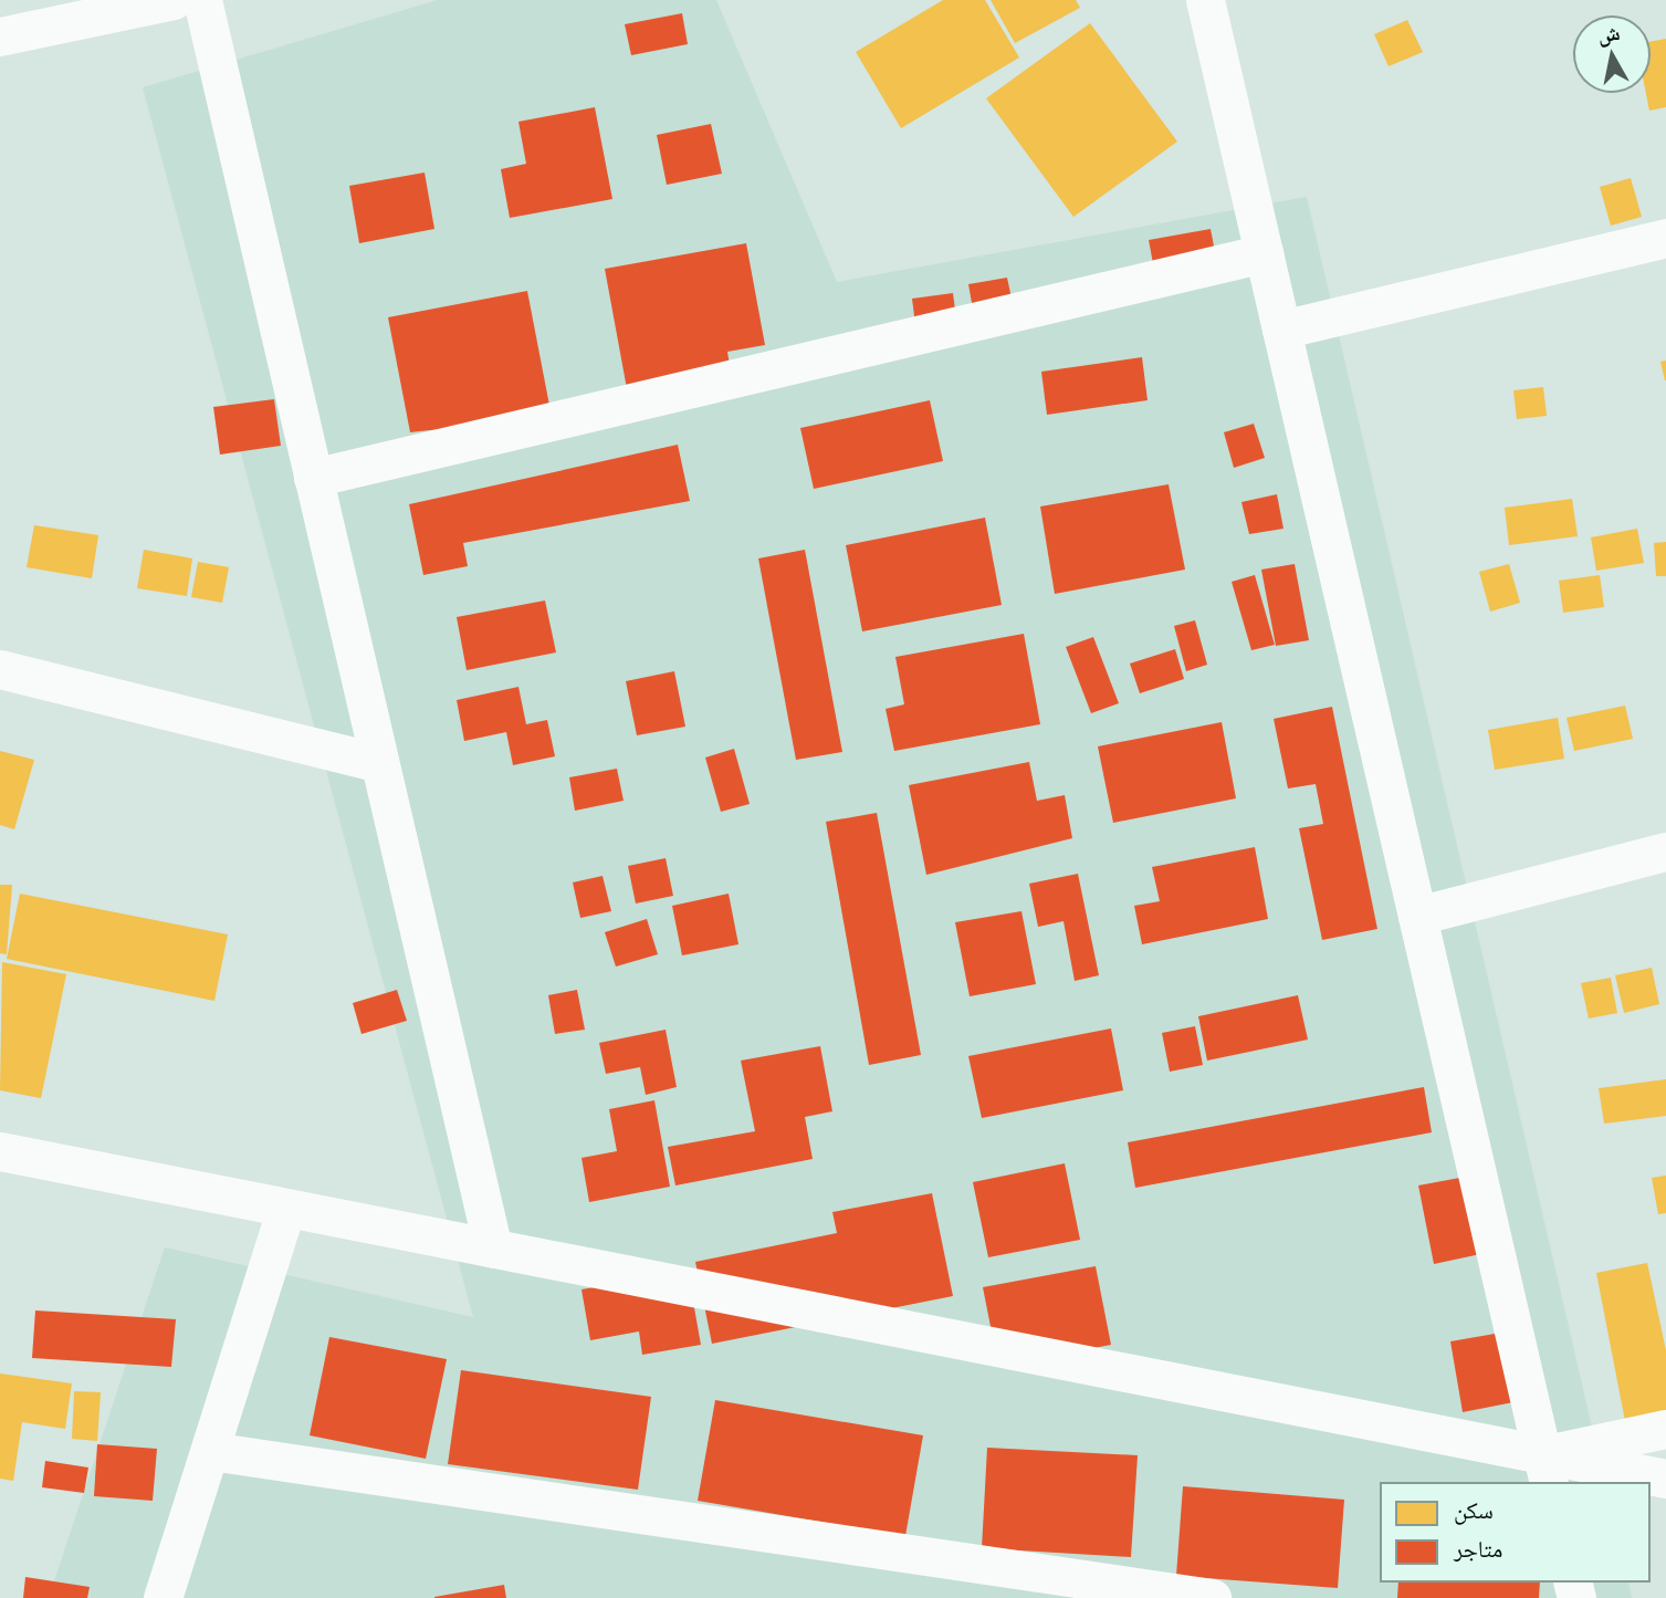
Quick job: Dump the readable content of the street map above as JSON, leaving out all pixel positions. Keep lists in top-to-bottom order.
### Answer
{
  "legend": ["سكن", "متاجر"],
  "north": "top"
}
